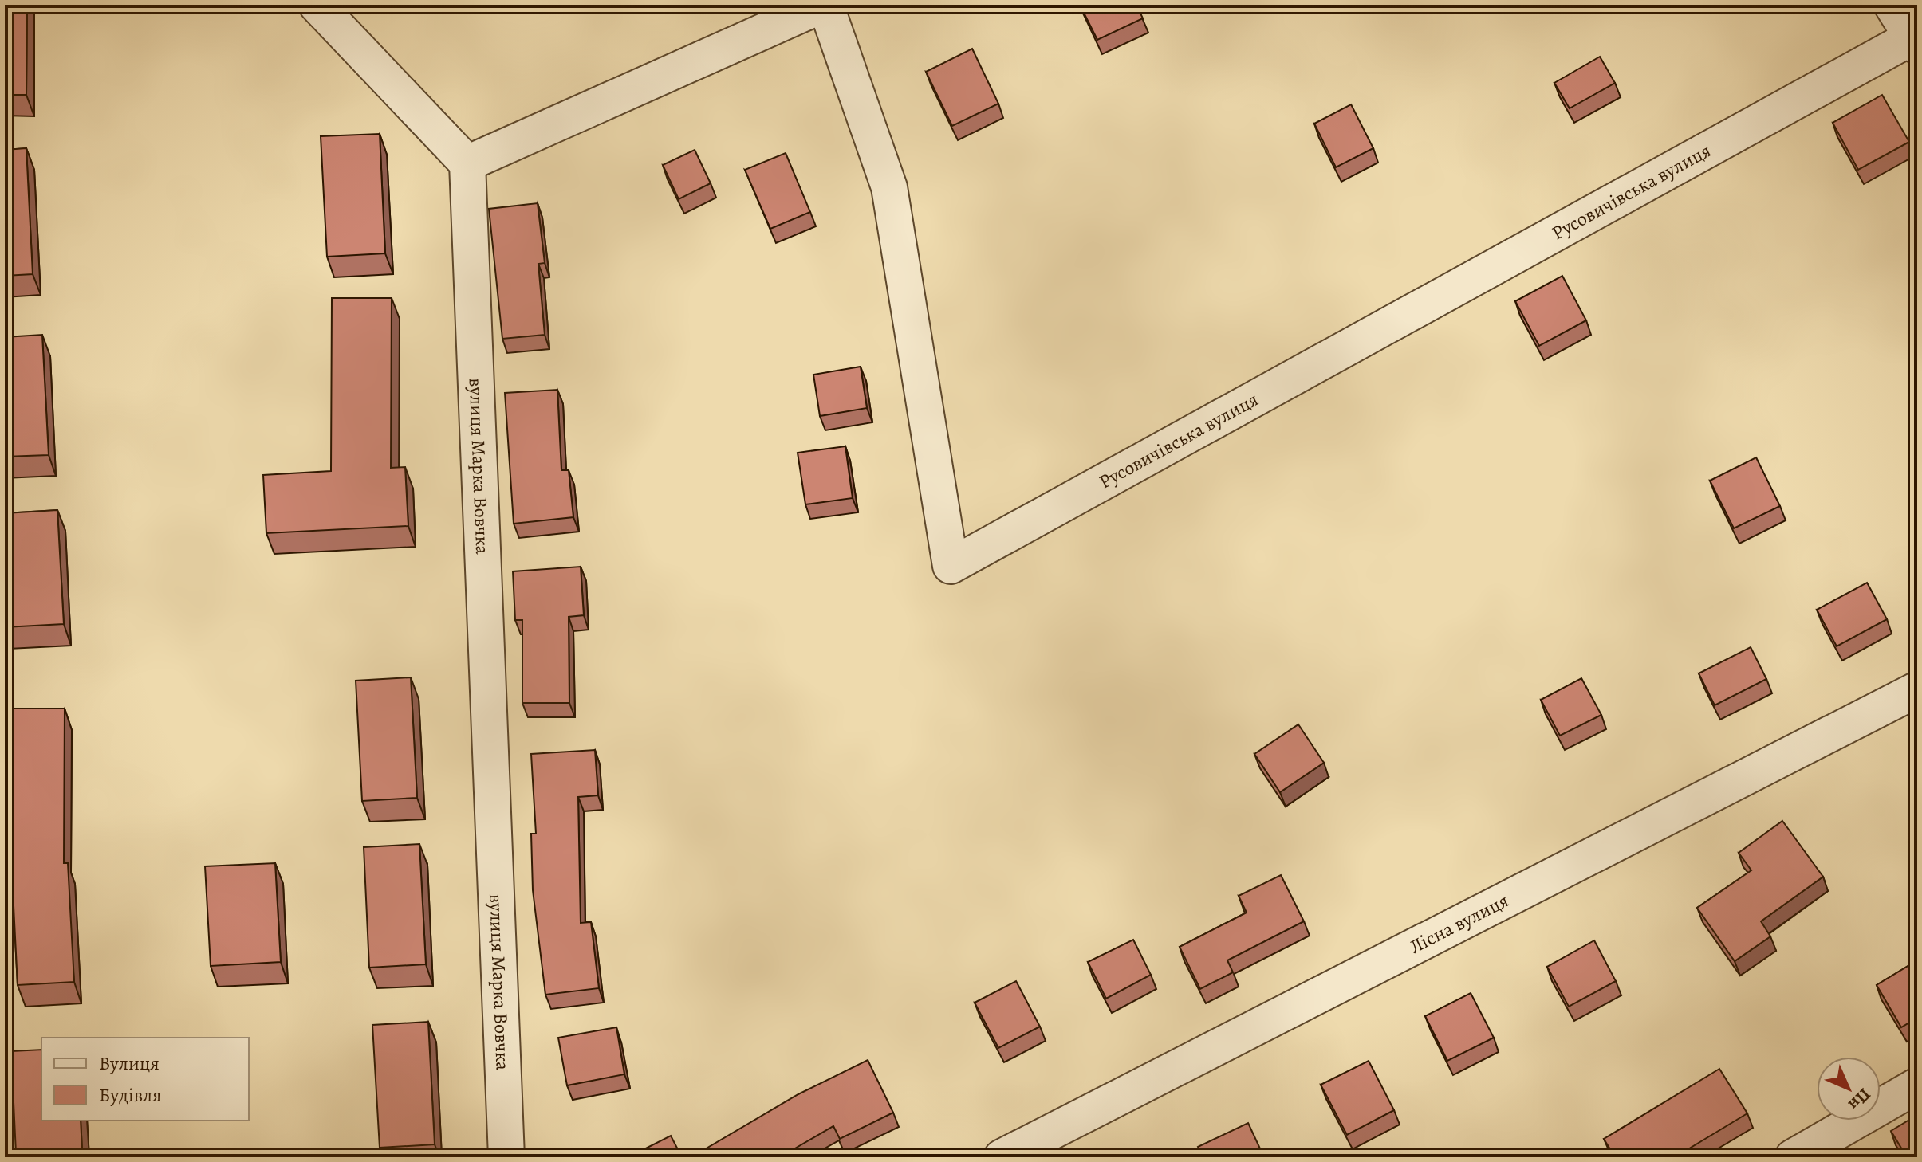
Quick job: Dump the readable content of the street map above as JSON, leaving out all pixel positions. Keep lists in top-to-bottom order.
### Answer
{
  "streets": {
    "street": ["Русовичівська вулиця", "вулиця Марка Вовчка", "Лісна вулиця"]
  },
  "legend": ["Вулиця", "Будівля"],
  "north": "bottom right"
}
